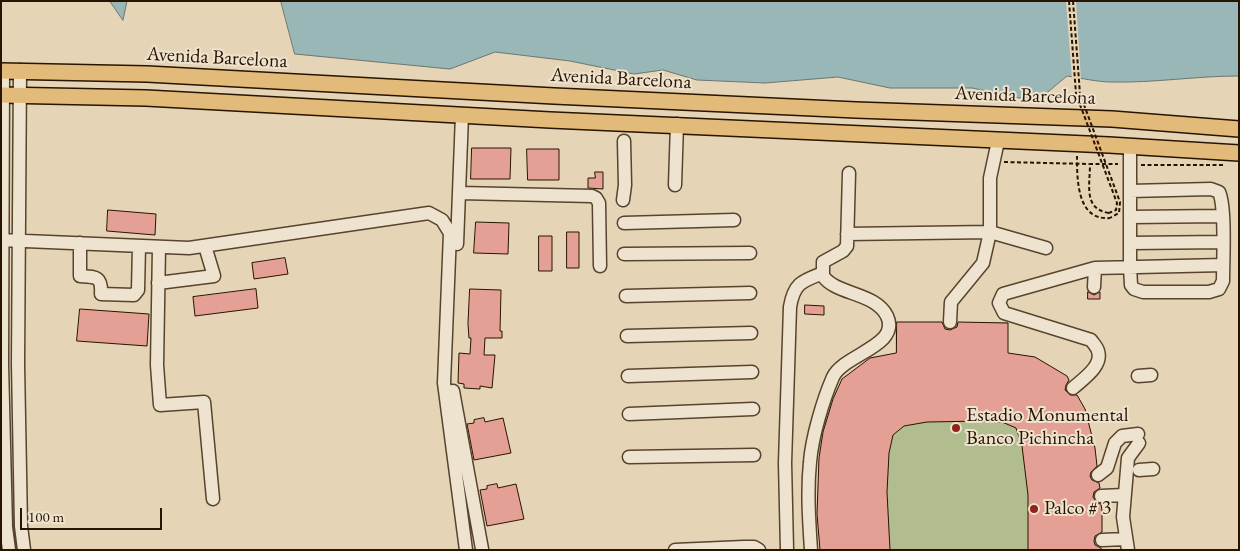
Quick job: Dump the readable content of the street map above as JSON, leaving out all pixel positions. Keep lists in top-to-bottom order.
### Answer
{
  "streets": {
    "main road": ["Avenida Barcelona"]
  },
  "places": ["Estadio Monumental Banco Pichincha", "Palco # 3"],
  "scale_bar": "100 m"
}
